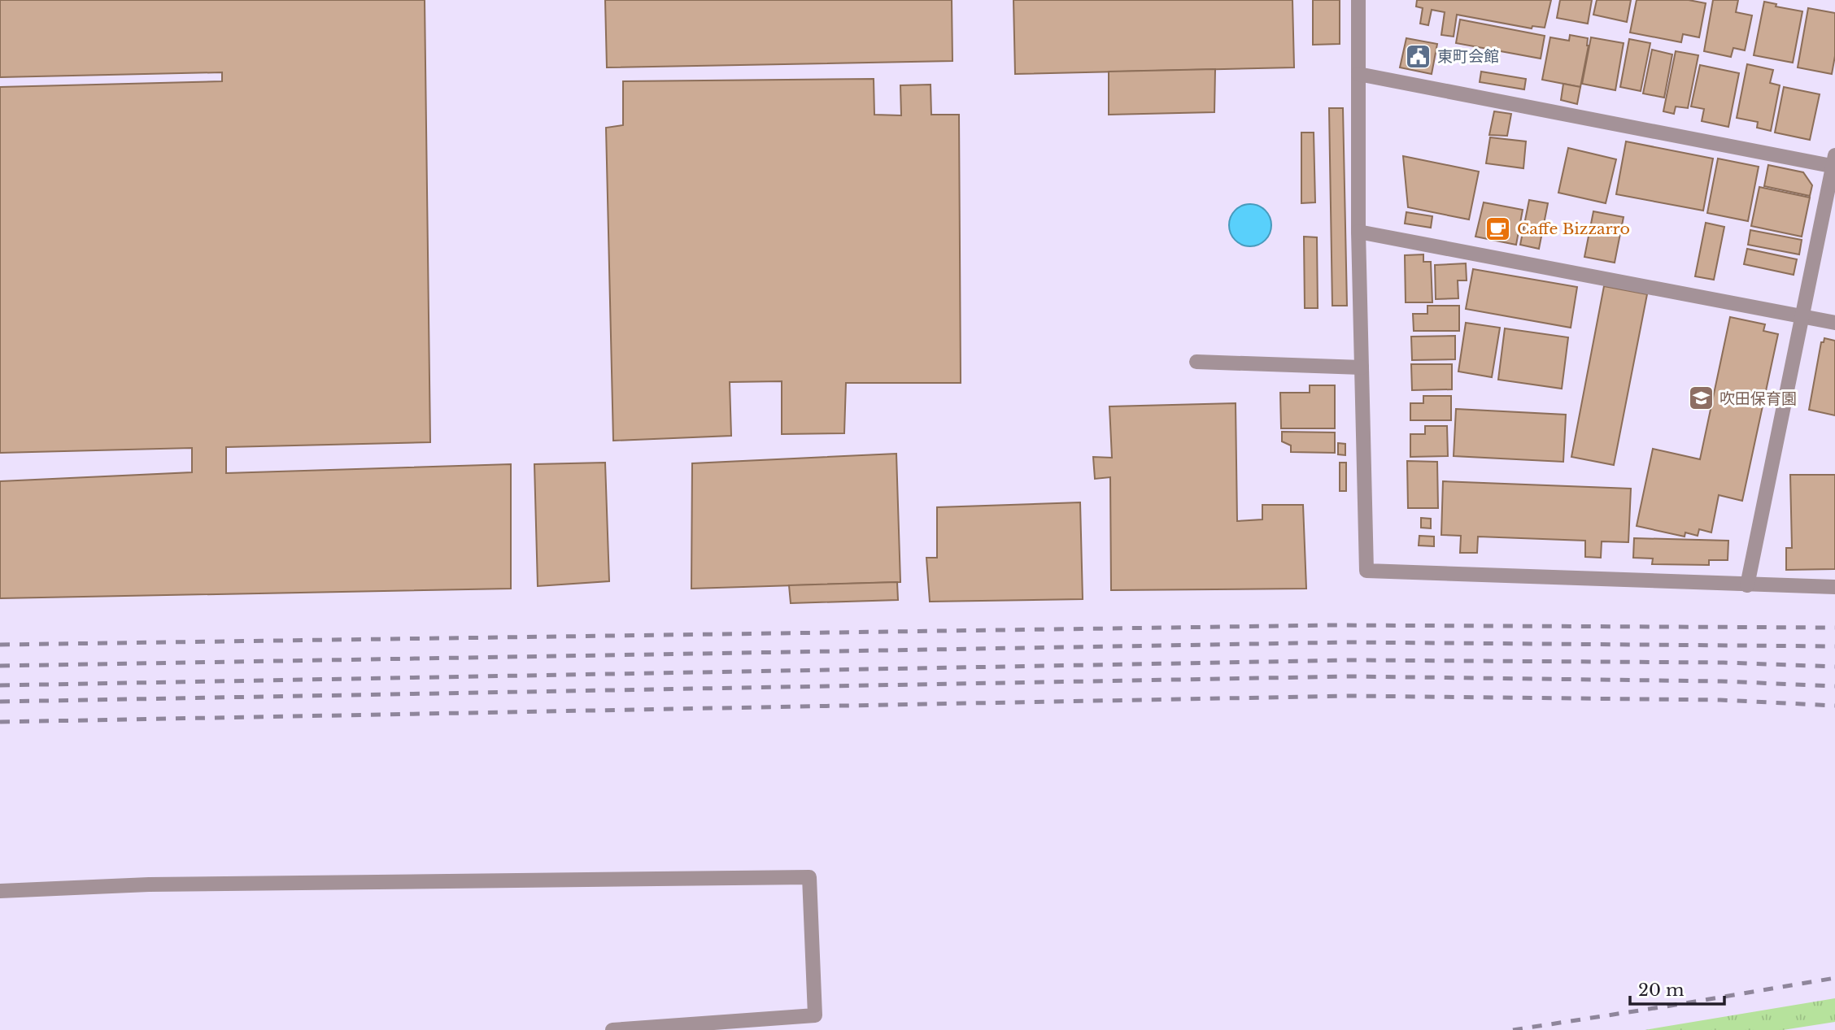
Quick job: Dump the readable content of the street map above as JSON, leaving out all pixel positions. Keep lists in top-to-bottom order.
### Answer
{
  "places": {
    "public building": ["東町会館"],
    "cafe": ["Caffe Bizzarro"],
    "school or university": ["吹田保育園"]
  },
  "scale_bar": "20 m"
}
